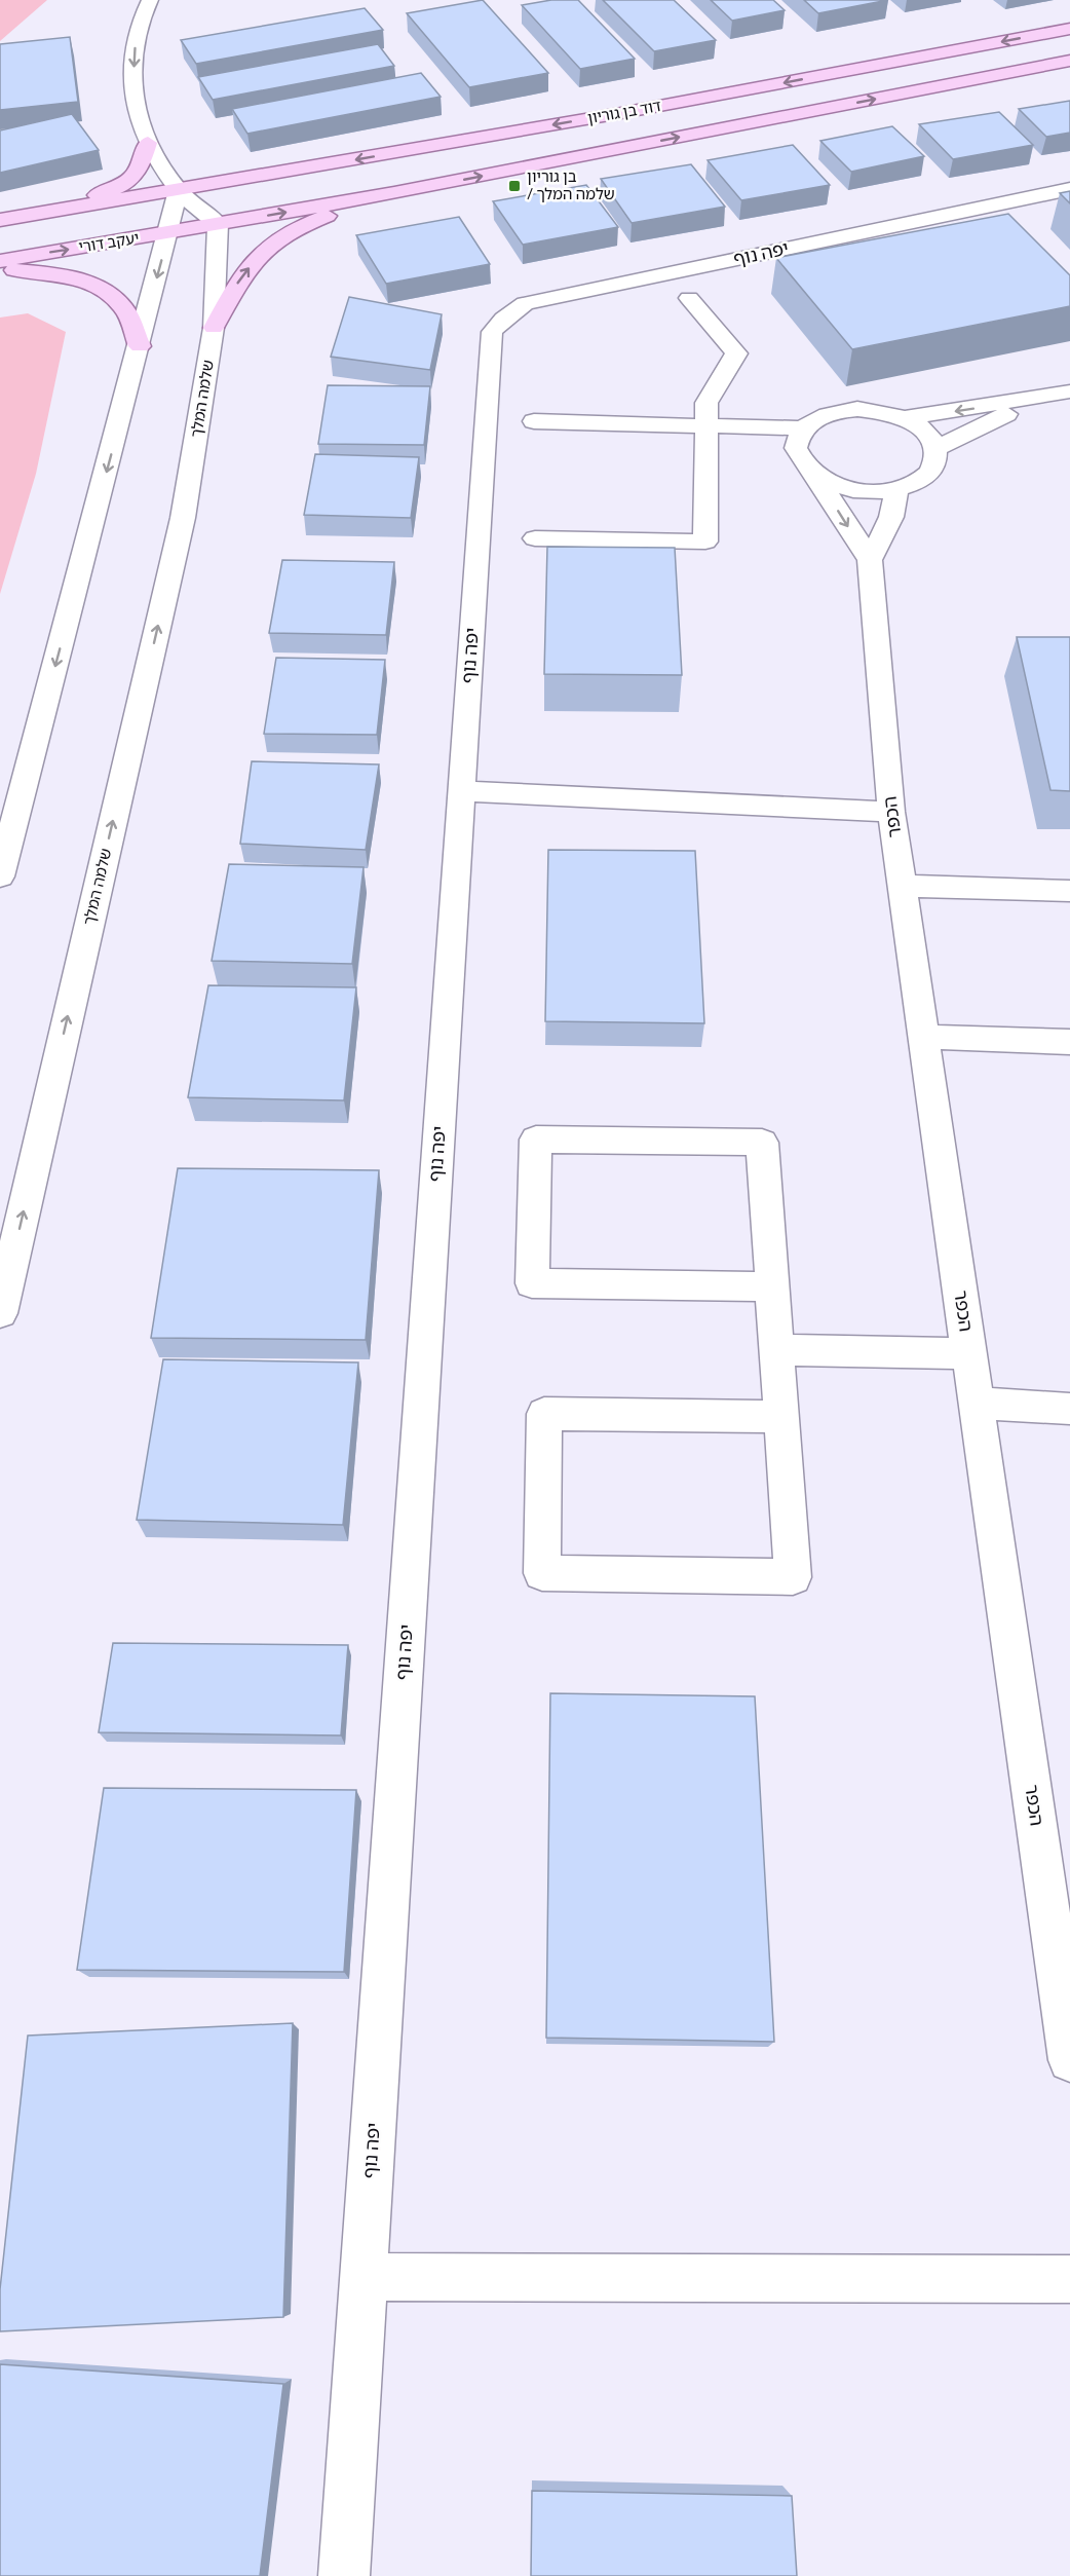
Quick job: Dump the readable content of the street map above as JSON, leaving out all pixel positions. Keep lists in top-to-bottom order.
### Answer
{
  "streets": {
    "main road": ["דוד בן גוריון", "יעקב דורי"],
    "street": ["יפה נוף", "שלמה המלך", "הכפר"]
  },
  "crossings": [
    ["דוד בן גוריון", "יעקב דורי"],
    ["דוד בן גוריון", "שלמה המלך"],
    ["יעקב דורי", "שלמה המלך"]
  ],
  "places": {
    "transit": ["בן גוריון / שלמה המלך"]
  }
}
